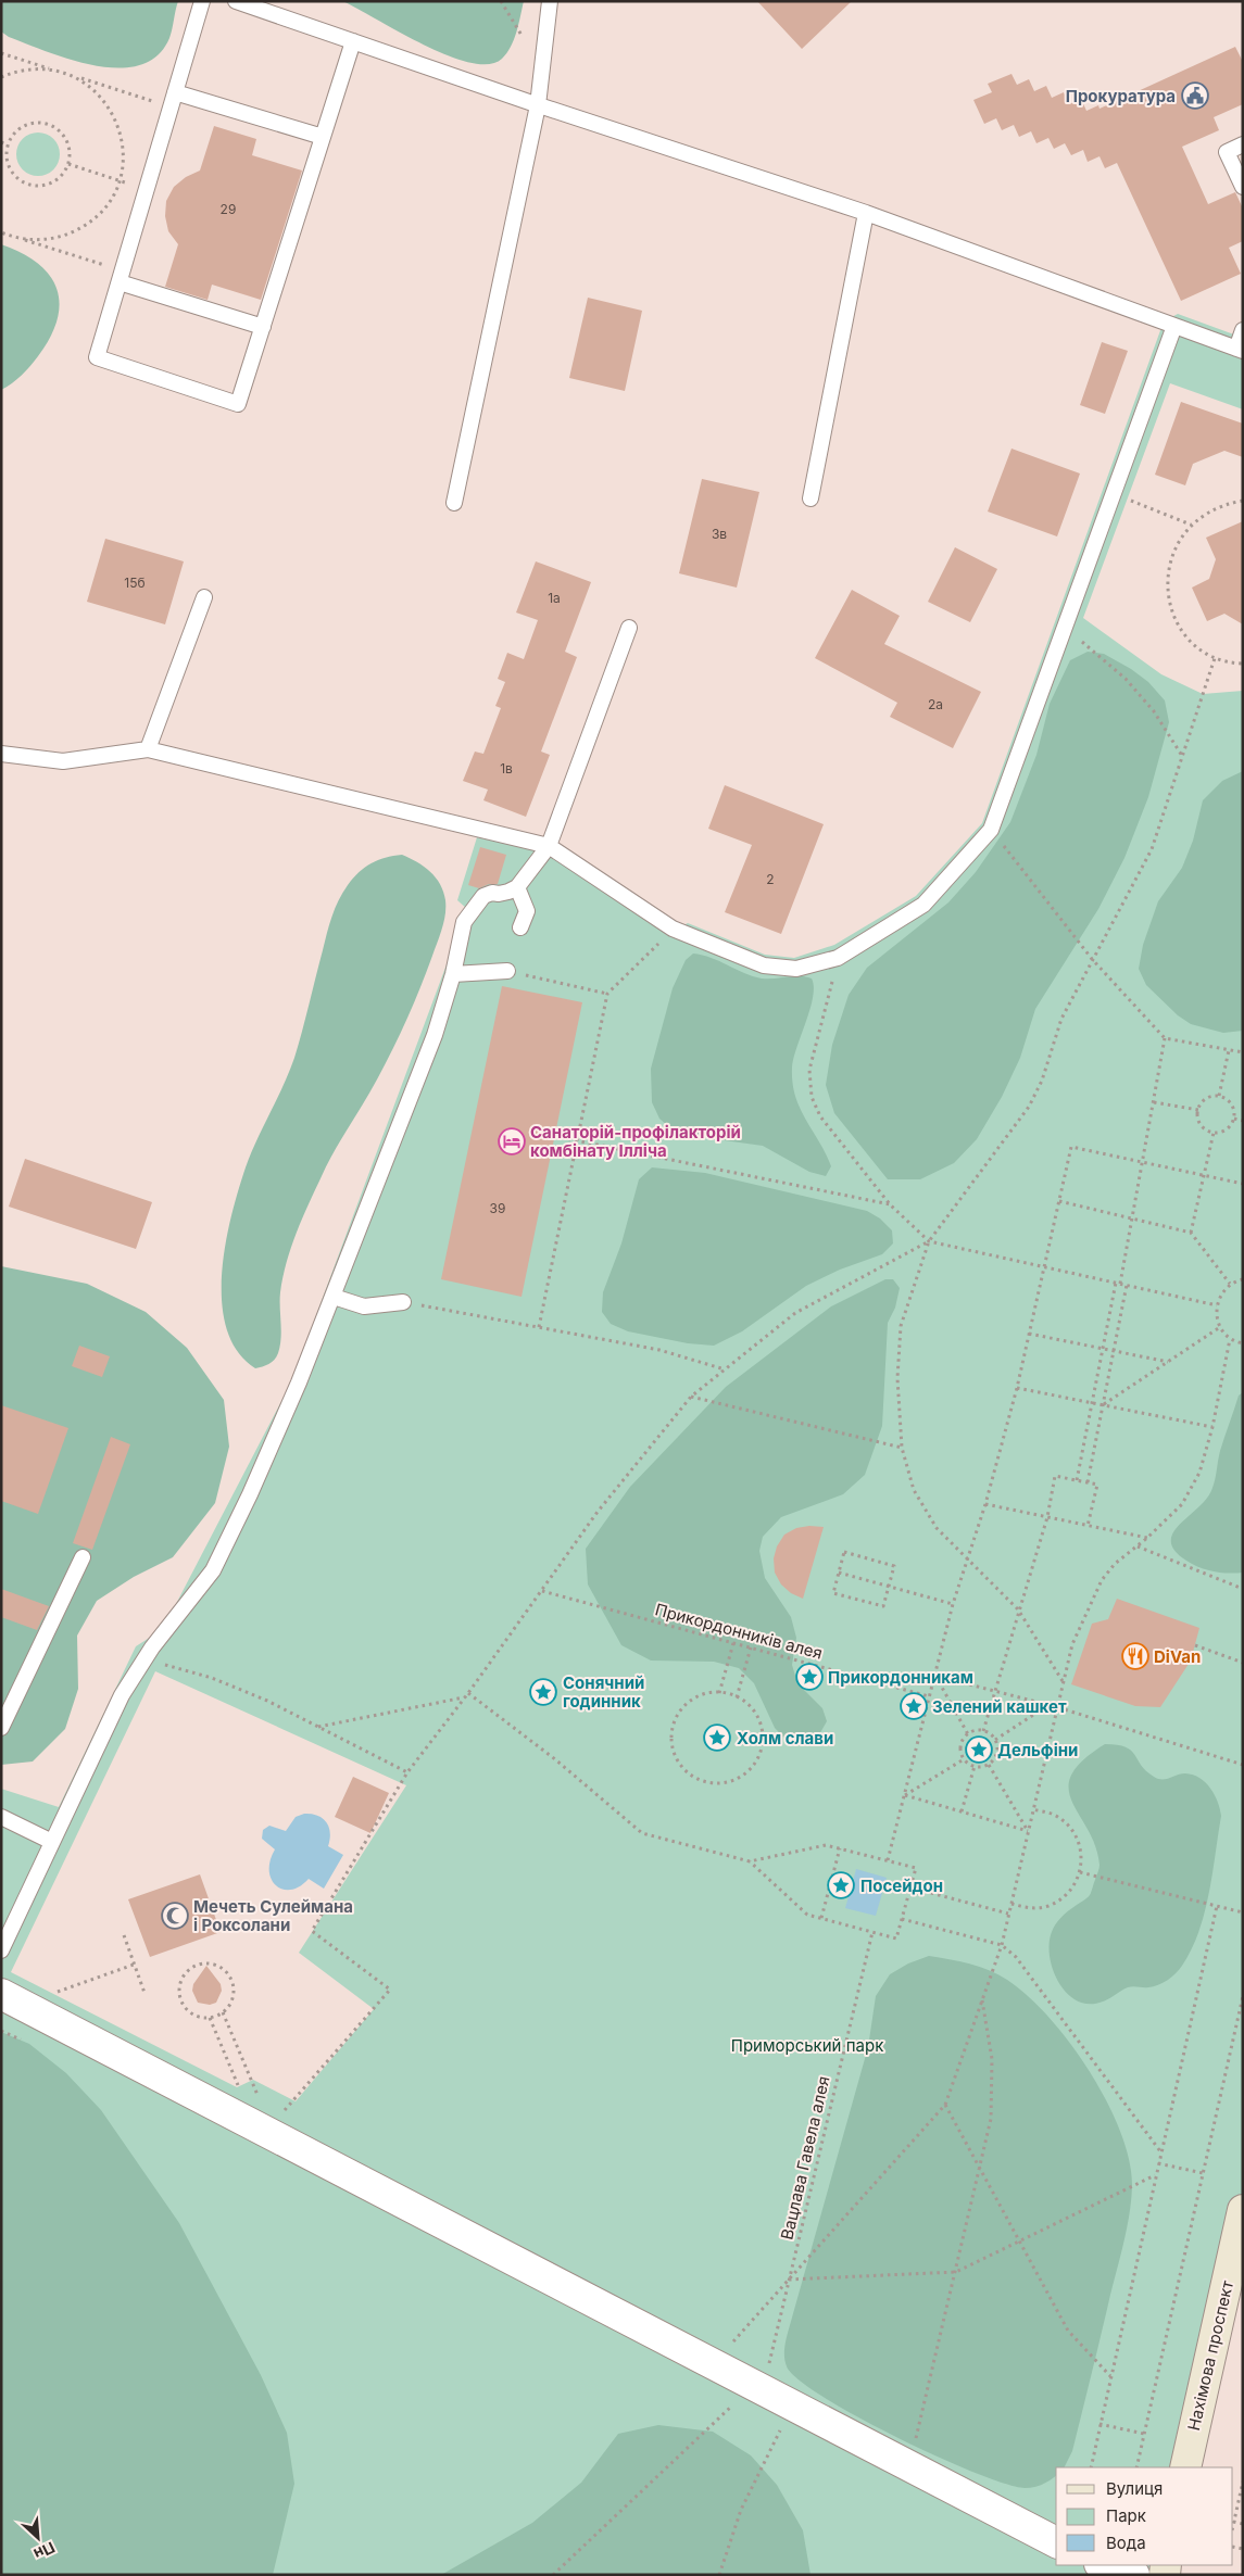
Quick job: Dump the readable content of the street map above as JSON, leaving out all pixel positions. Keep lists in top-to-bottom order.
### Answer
{
  "streets": {
    "main road": ["Нахімова проспект"],
    "path": ["Прикордонників алея", "Вацлава Гавела алея"]
  },
  "parks": ["Приморський парк"],
  "places": {
    "public building": ["Прокуратура"],
    "hotel": ["Санаторій-профілакторій комбінату Ілліча"],
    "restaurant": ["DiVan"],
    "place": [
      "Прикордонникам",
      "Сонячний годинник",
      "Зелений кашкет",
      "Холм слави",
      "Дельфіни",
      "Посейдон"
    ],
    "mosque": ["Мечеть Сулеймана і Роксолани"]
  },
  "house_numbers": [
    "29",
    "3в",
    "15б",
    "1а",
    "2а",
    "1в",
    "2",
    "39"
  ],
  "legend": ["Вулиця", "Парк", "Вода"],
  "north": "bottom right"
}
